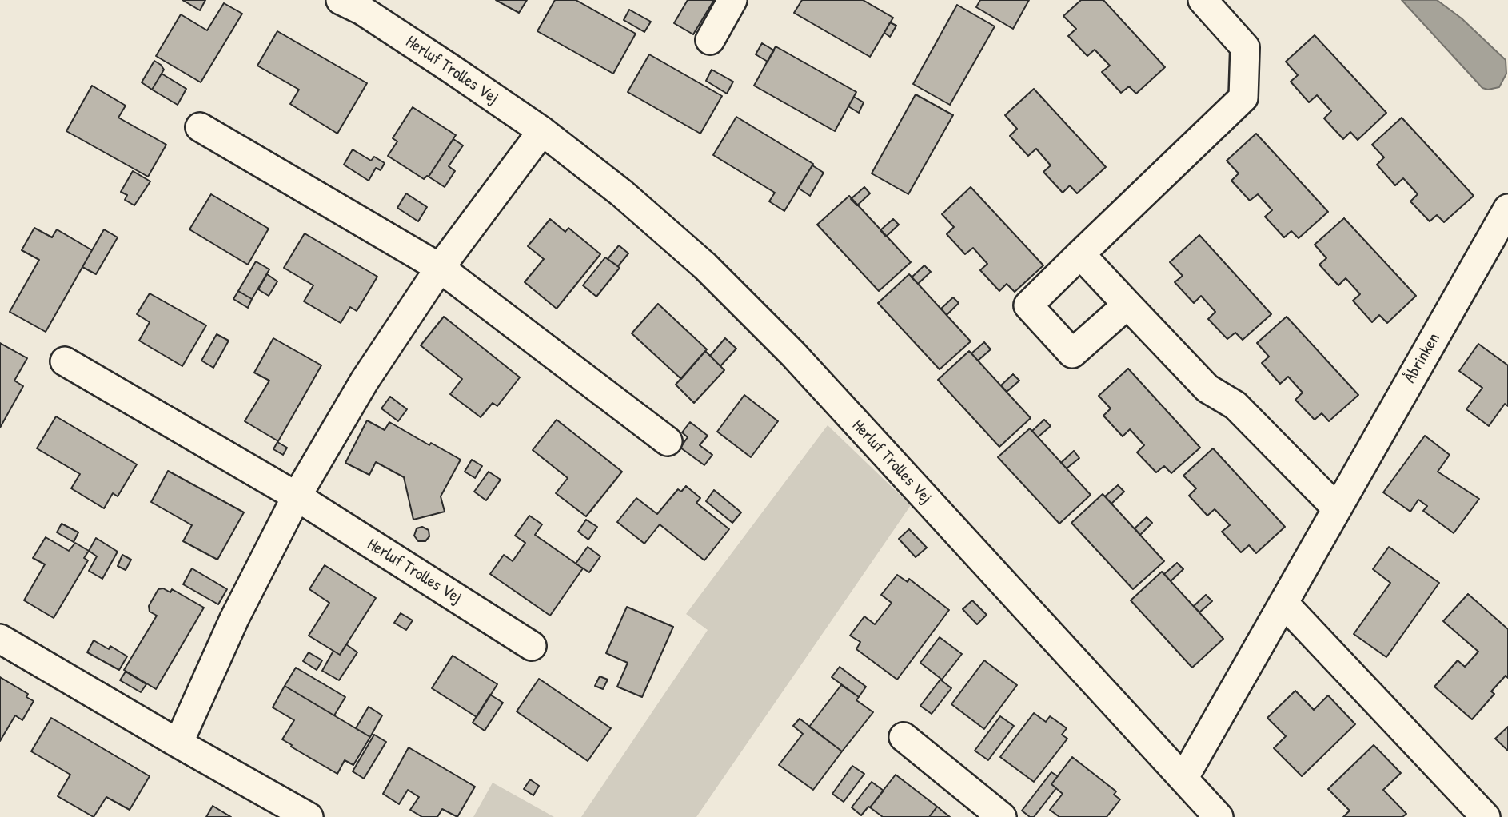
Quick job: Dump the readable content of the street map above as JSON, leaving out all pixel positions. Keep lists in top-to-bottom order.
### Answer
{
  "streets": {
    "street": ["Herluf Trolles Vej", "Åbrinken"]
  },
  "crossings": [
    ["Herluf Trolles Vej", "Åbrinken"]
  ]
}
